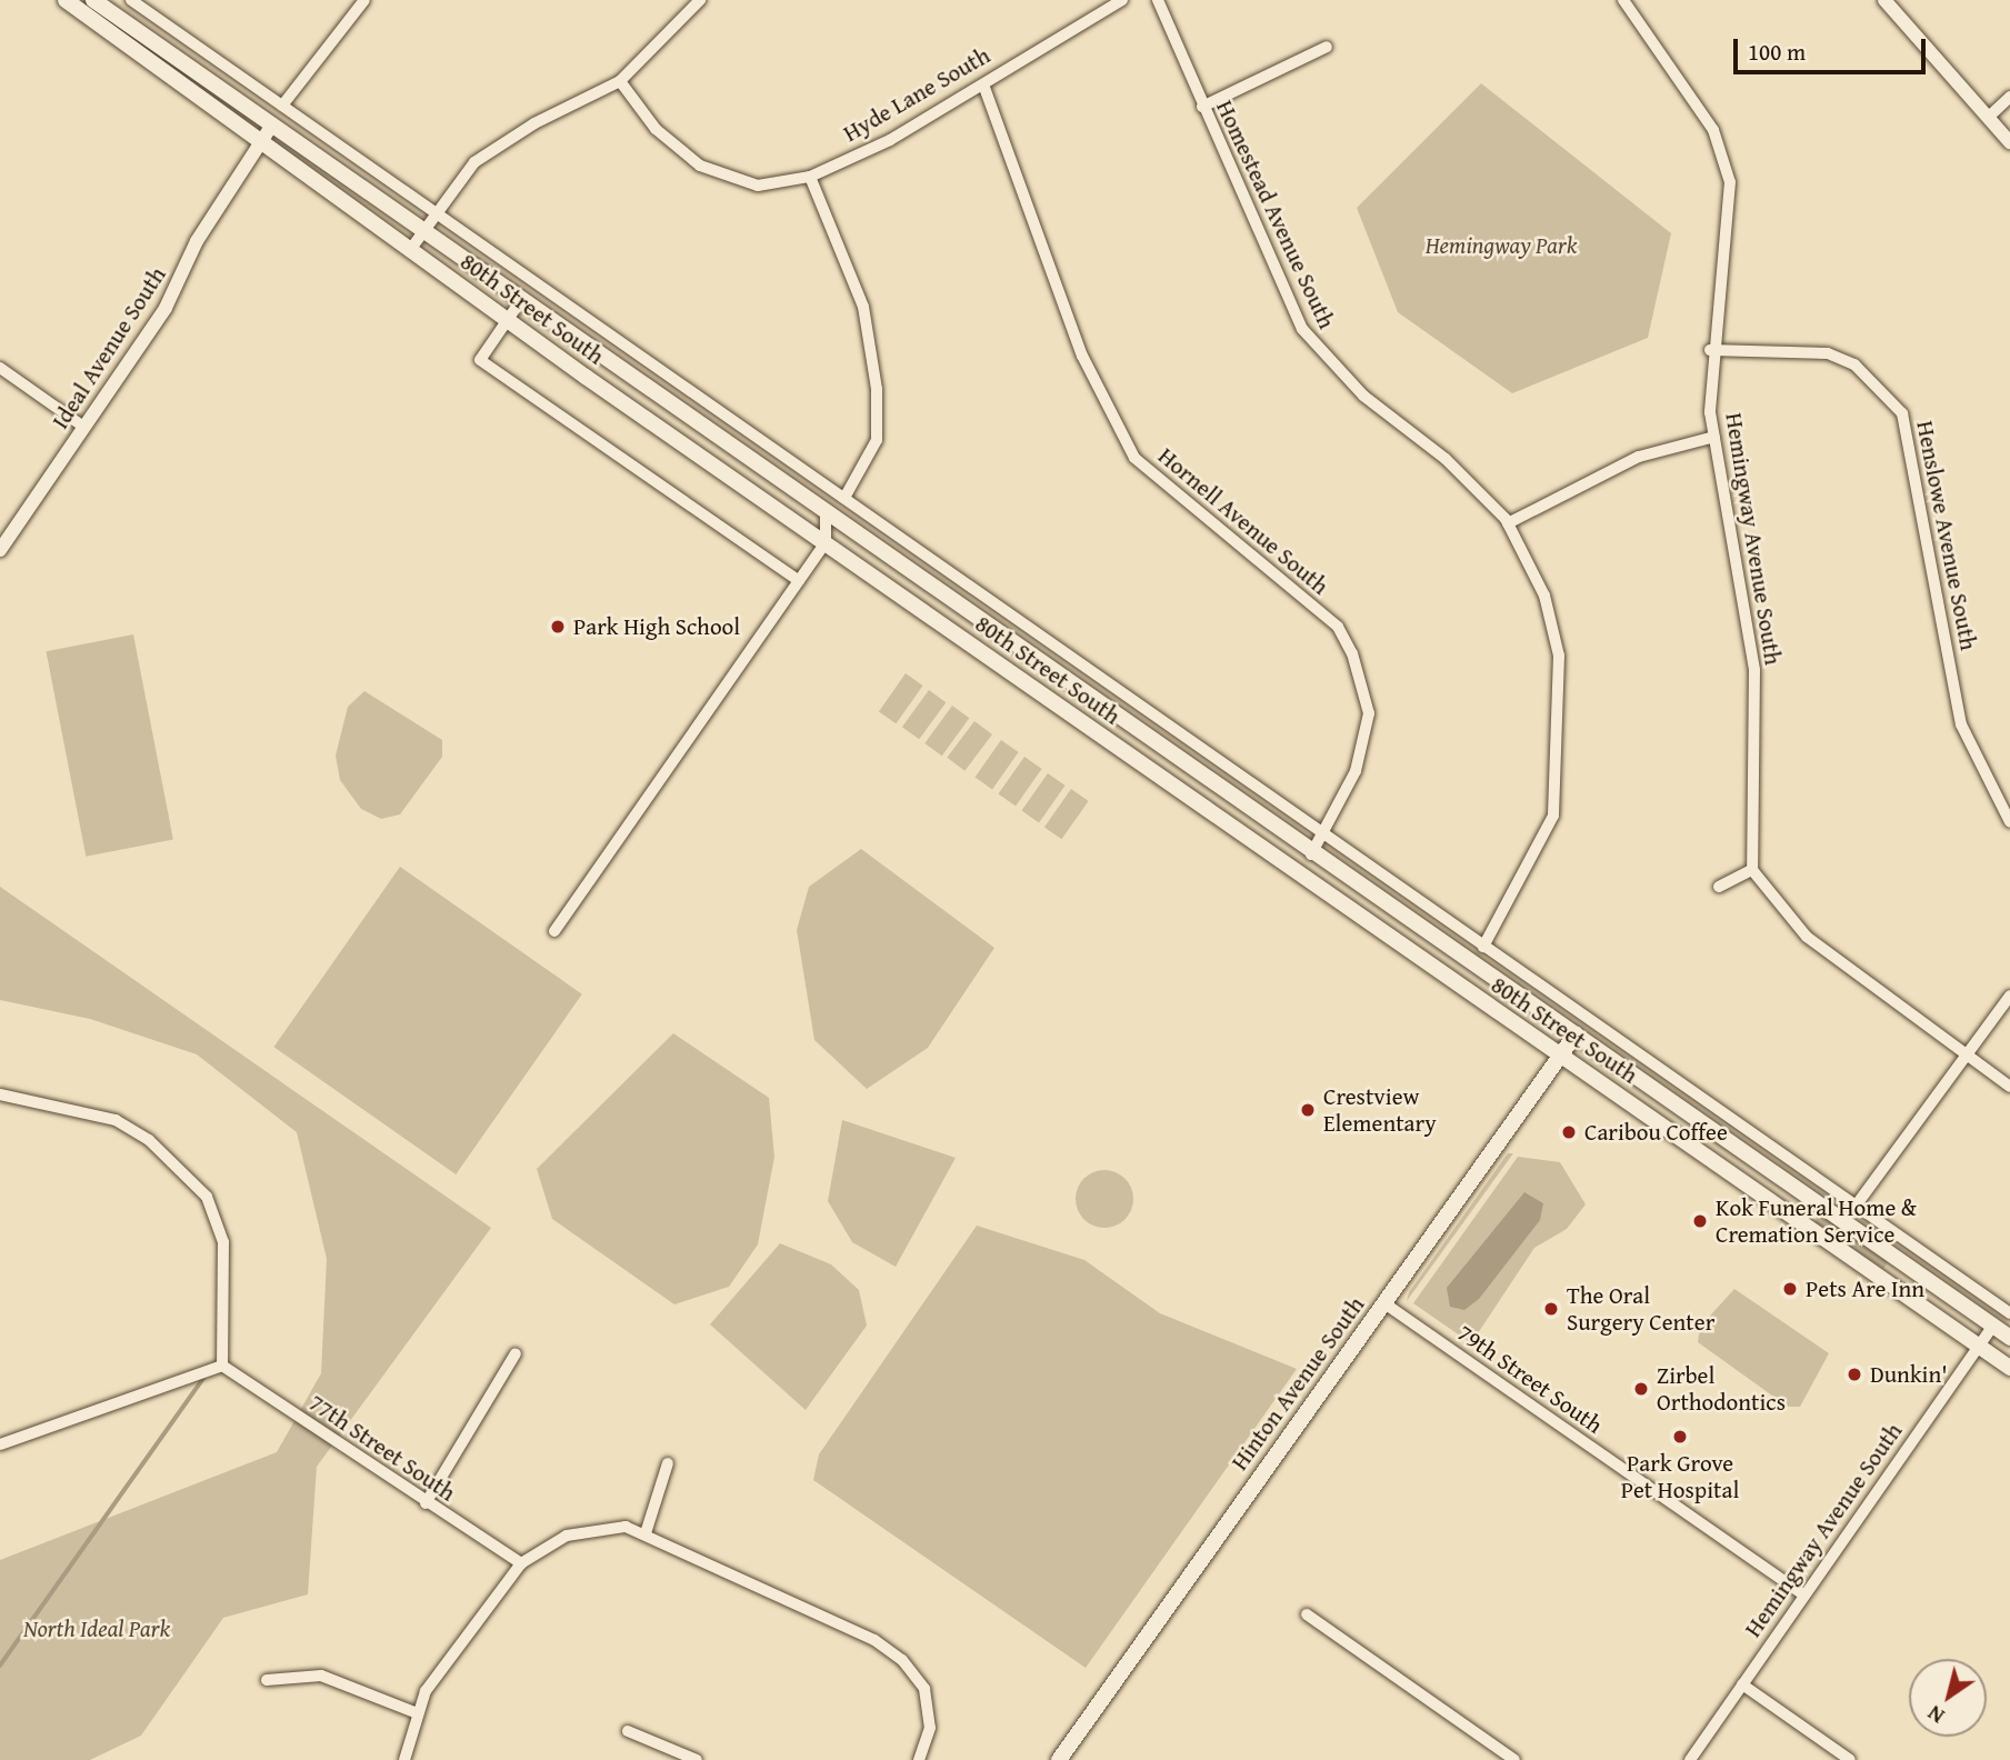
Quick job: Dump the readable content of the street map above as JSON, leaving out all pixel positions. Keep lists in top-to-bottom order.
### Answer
{
  "streets": {
    "main road": ["80th Street South", "Hinton Avenue South"],
    "street": [
      "Hyde Lane South",
      "Homestead Avenue South",
      "Ideal Avenue South",
      "Hornell Avenue South",
      "Henslowe Avenue South",
      "Hemingway Avenue South",
      "79th Street South",
      "77th Street South"
    ]
  },
  "crossings": [
    ["Hyde Lane South", "Hornell Avenue South"],
    ["Homestead Avenue South", "80th Street South"],
    ["80th Street South", "Ideal Avenue South"],
    ["80th Street South", "Hornell Avenue South"],
    ["80th Street South", "Hemingway Avenue South"],
    ["80th Street South", "Hinton Avenue South"],
    ["Henslowe Avenue South", "Hemingway Avenue South"],
    ["Hemingway Avenue South", "79th Street South"],
    ["79th Street South", "Hinton Avenue South"]
  ],
  "parks": ["Hemingway Park", "North Ideal Park"],
  "places": [
    "Park High School",
    "Crestview Elementary",
    "Caribou Coffee",
    "Kok Funeral Home & Cremation Service",
    "Pets Are Inn",
    "The Oral Surgery Center",
    "Dunkin'",
    "Zirbel Orthodontics",
    "Park Grove Pet Hospital"
  ],
  "scale_bar": "100 m",
  "north": "bottom left"
}
